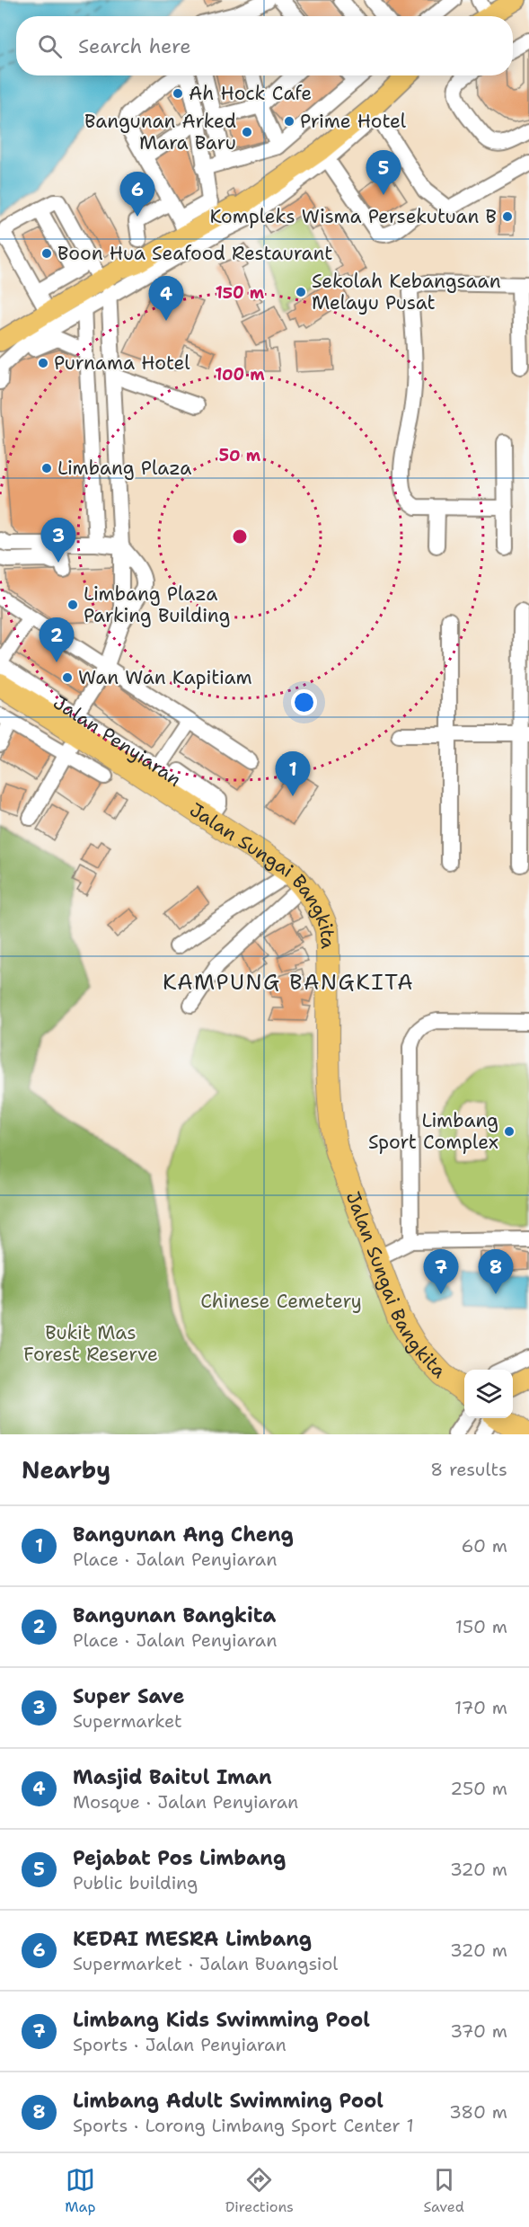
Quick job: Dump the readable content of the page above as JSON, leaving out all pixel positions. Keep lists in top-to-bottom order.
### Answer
{
  "streets": {
    "highway": ["Jalan Sungai Bangkita"],
    "street": ["Jalan Penyiaran"]
  },
  "crossings": [
    ["Jalan Penyiaran", "Jalan Sungai Bangkita"]
  ],
  "districts": ["KAMPUNG BANGKITA"],
  "parks": ["Chinese Cemetery", "Bukit Mas Forest Reserve"],
  "places": [
    "Ah Hock Cafe",
    "Prime Hotel",
    "Bangunan Arked Mara Baru",
    "Kompleks Wisma Persekutuan B",
    "Boon Hua Seafood Restaurant",
    "Sekolah Kebangsaan Melayu Pusat",
    "Purnama Hotel",
    "Limbang Plaza",
    "Limbang Plaza Parking Building",
    "Wan Wan Kapitiam",
    "Limbang Sport Complex"
  ],
  "page": {
    "search": "Search here",
    "pins": [
      "5",
      "6",
      "4",
      "3",
      "2",
      "1",
      "7",
      "8"
    ],
    "heading": ["Nearby", "8 results"],
    "list": [
      {
        "mark": "1",
        "name": "Bangunan Ang Cheng",
        "note": "Place · Jalan Penyiaran",
        "value": "60 m"
      },
      {
        "mark": "2",
        "name": "Bangunan Bangkita",
        "note": "Place · Jalan Penyiaran",
        "value": "150 m"
      },
      {
        "mark": "3",
        "name": "Super Save",
        "note": "Supermarket",
        "value": "170 m"
      },
      {
        "mark": "4",
        "name": "Masjid Baitul Iman",
        "note": "Mosque · Jalan Penyiaran",
        "value": "250 m"
      },
      {
        "mark": "5",
        "name": "Pejabat Pos Limbang",
        "note": "Public building",
        "value": "320 m"
      },
      {
        "mark": "6",
        "name": "KEDAI MESRA Limbang",
        "note": "Supermarket · Jalan Buangsiol",
        "value": "320 m"
      },
      {
        "mark": "7",
        "name": "Limbang Kids Swimming Pool",
        "note": "Sports · Jalan Penyiaran",
        "value": "370 m"
      },
      {
        "mark": "8",
        "name": "Limbang Adult Swimming Pool",
        "note": "Sports · Lorong Limbang Sport Center 1",
        "value": "380 m"
      }
    ],
    "nav": ["Map", "Directions", "Saved"]
  },
  "rings": ["150 m", "100 m", "50 m"]
}
